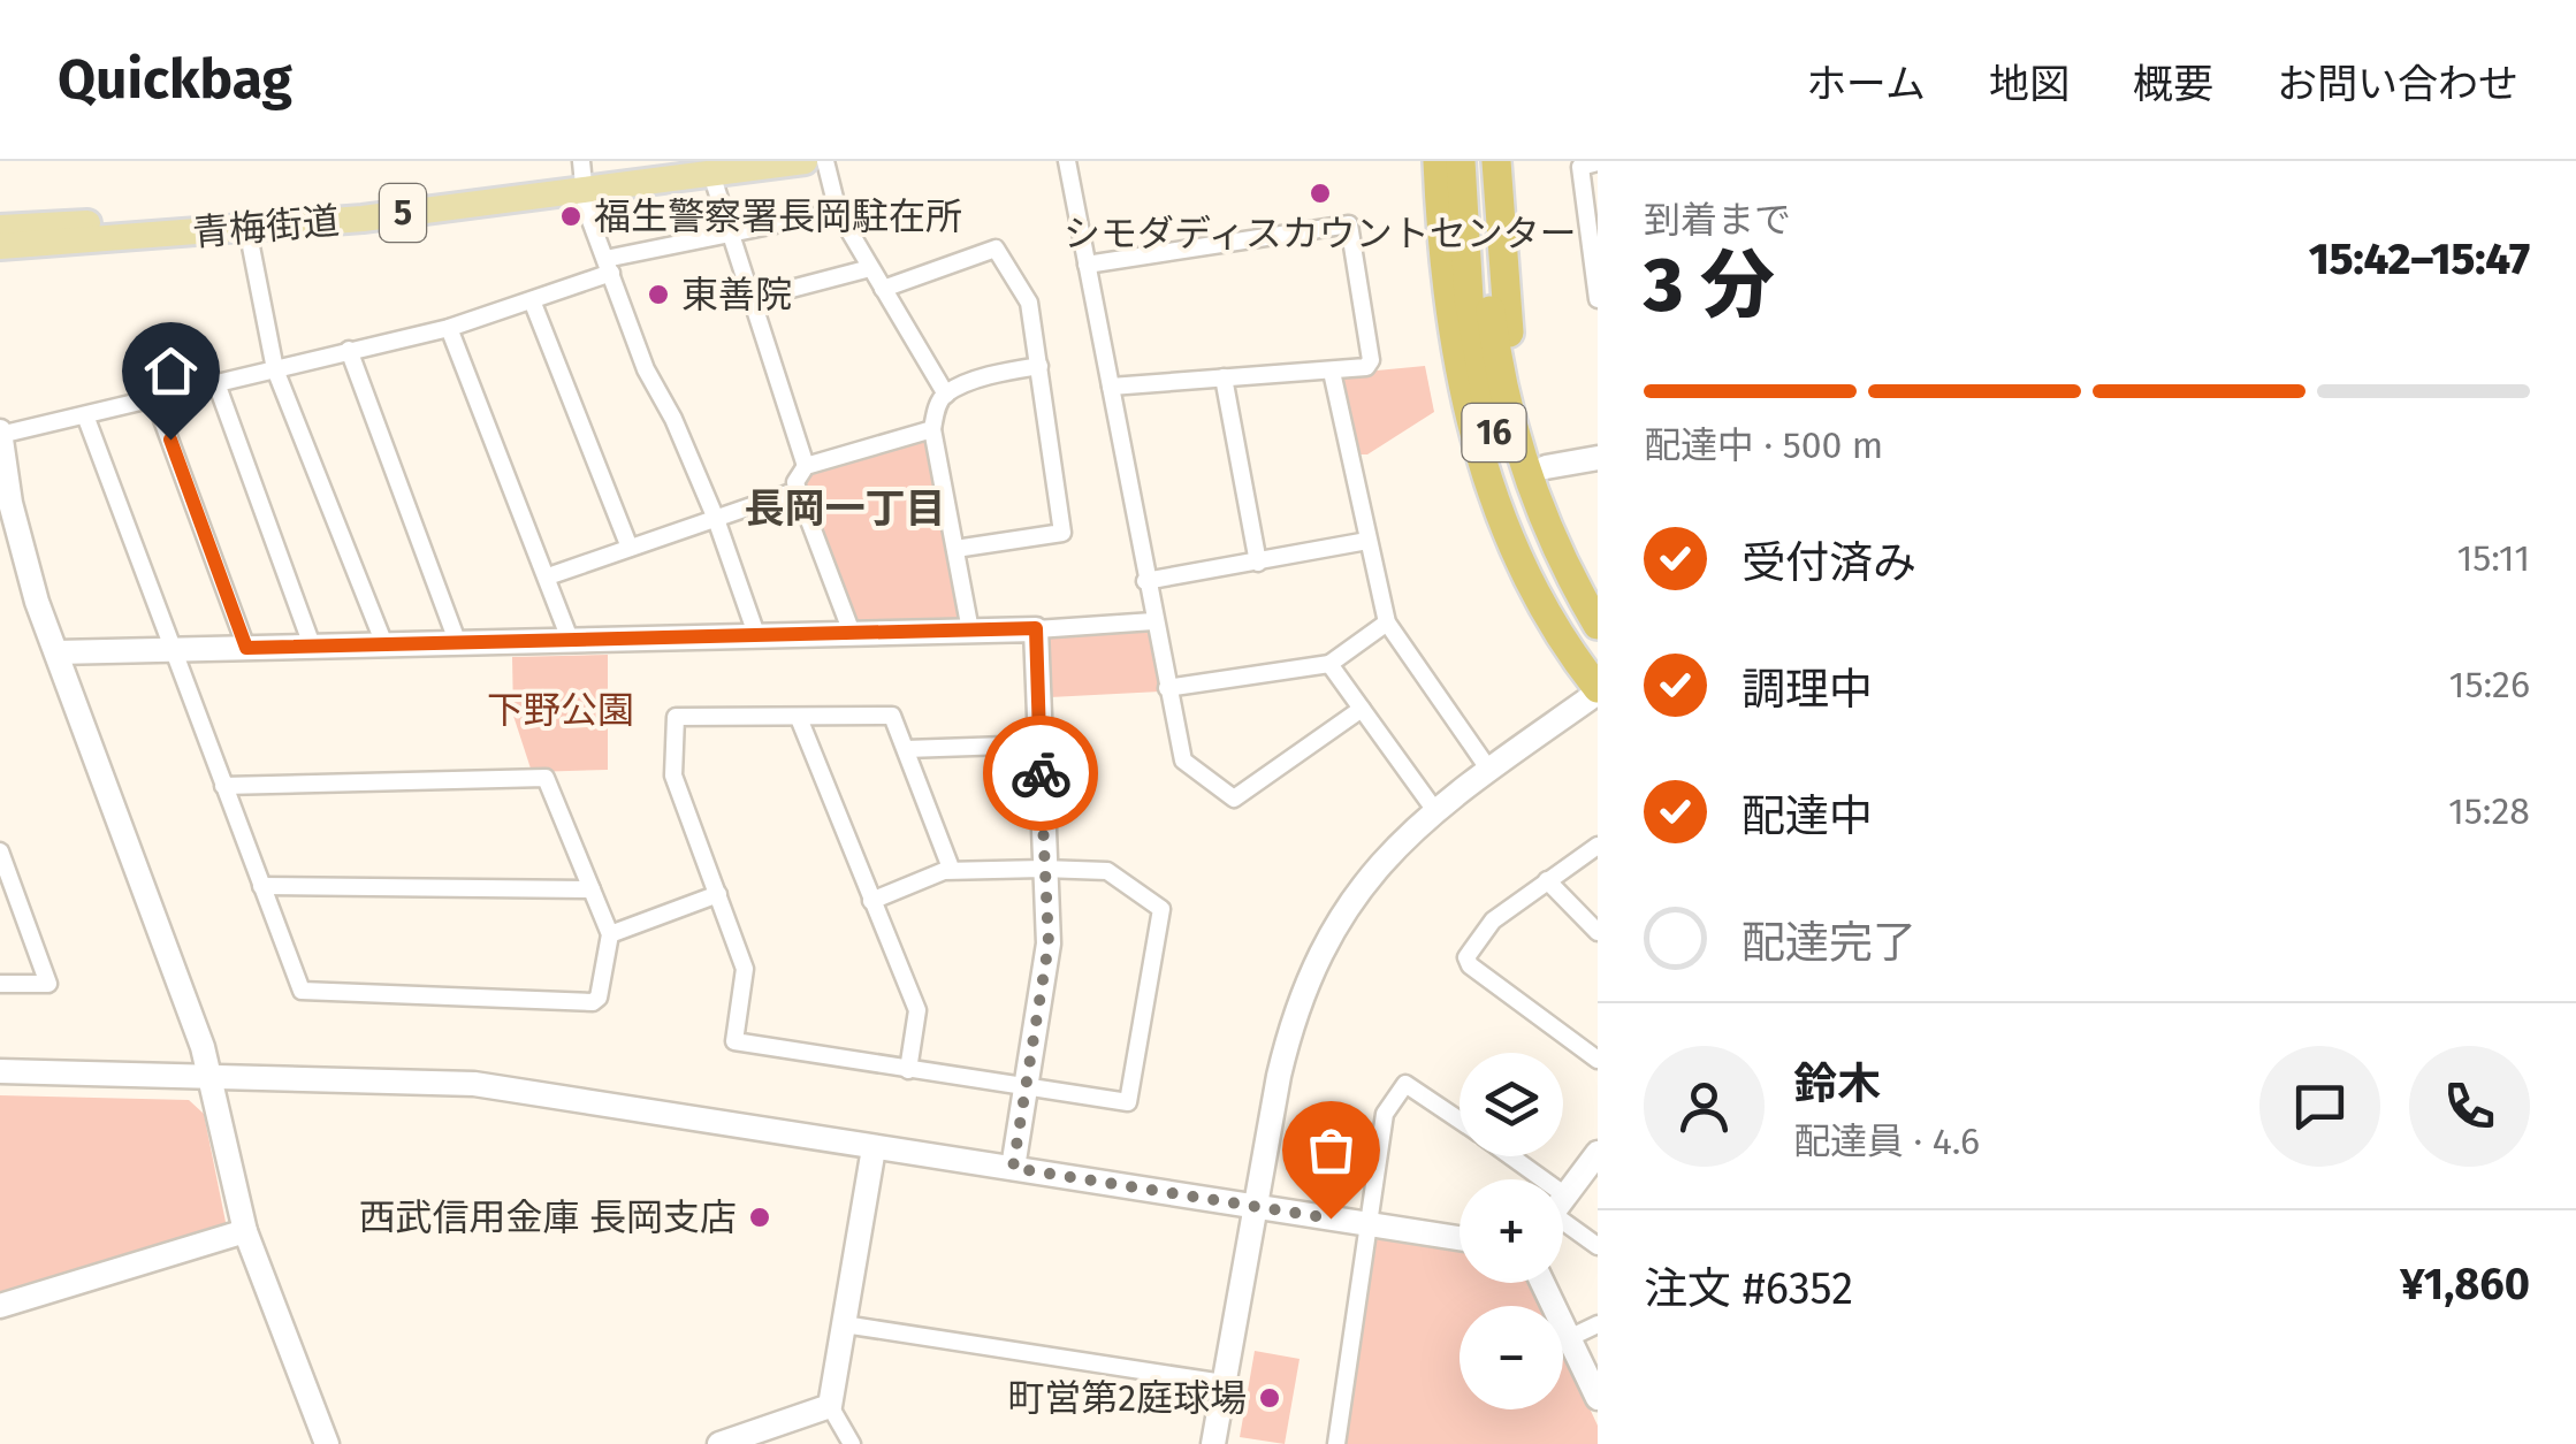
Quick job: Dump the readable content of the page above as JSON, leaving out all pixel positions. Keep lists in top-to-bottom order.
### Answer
{
  "streets": {
    "highway": ["16"],
    "main road": ["5", "青梅街道"]
  },
  "districts": ["長岡一丁目"],
  "parks": ["下野公園"],
  "places": [
    "シモダディスカウントセンター",
    "福生警察署長岡駐在所",
    "東善院",
    "西武信用金庫 長岡支店",
    "町営第2庭球場"
  ],
  "page": {
    "header": "Quickbag",
    "nav": [
      "ホーム",
      "地図",
      "概要",
      "お問い合わせ"
    ],
    "heading": ["3 分", "到着まで", "15:42–15:47"],
    "panel": [
      "鈴木",
      "配達員 · 4.6",
      "注文 #6352",
      "¥1,860"
    ],
    "bar": "配達中 · 500 m",
    "list": [
      ["受付済み", "15:11"],
      ["調理中", "15:26"],
      ["配達中", "15:28"],
      "配達完了"
    ],
    "map_buttons": ["+", "−"]
  }
}
